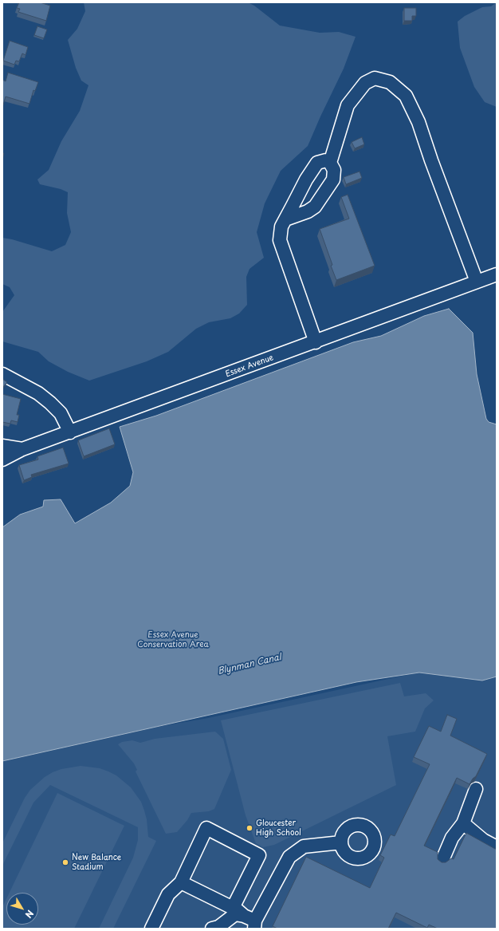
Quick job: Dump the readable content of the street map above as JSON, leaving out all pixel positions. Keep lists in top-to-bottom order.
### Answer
{
  "streets": {
    "street": ["Essex Avenue"]
  },
  "water": ["Blynman Canal"],
  "parks": ["Essex Avenue Conservation Area"],
  "places": ["Gloucester High School", "New Balance Stadium"],
  "north": "bottom right"
}
